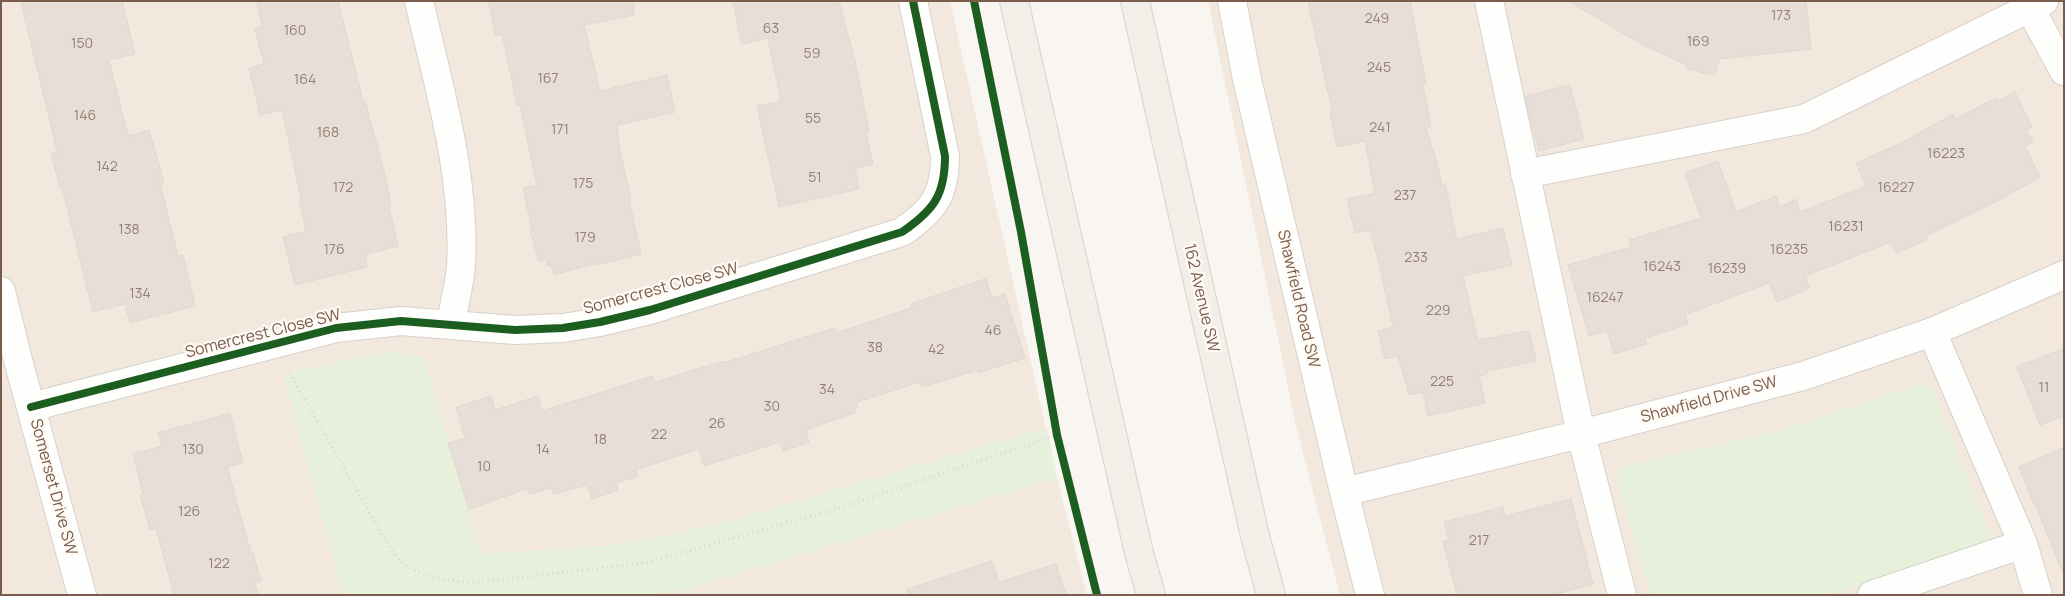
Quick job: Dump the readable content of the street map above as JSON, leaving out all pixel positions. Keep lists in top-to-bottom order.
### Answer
{
  "streets": {
    "main road": ["162 Avenue SW"],
    "street": [
      "Somercrest Close SW",
      "Shawfield Road SW",
      "Shawfield Drive SW",
      "Somerset Drive SW"
    ]
  },
  "crossings": [
    ["Somercrest Close SW", "Somerset Drive SW"],
    ["Shawfield Road SW", "Shawfield Drive SW"]
  ],
  "house_numbers": [
    "173",
    "249",
    "63",
    "160",
    "169",
    "150",
    "59",
    "245",
    "167",
    "164",
    "146",
    "55",
    "241",
    "171",
    "168",
    "16223",
    "142",
    "51",
    "175",
    "172",
    "16227",
    "237",
    "16231",
    "138",
    "179",
    "176",
    "16235",
    "233",
    "16243",
    "16239",
    "134",
    "16247",
    "229",
    "46",
    "38",
    "42",
    "225",
    "11",
    "34",
    "30",
    "26",
    "22",
    "18",
    "130",
    "14",
    "10",
    "126",
    "217",
    "122"
  ]
}
